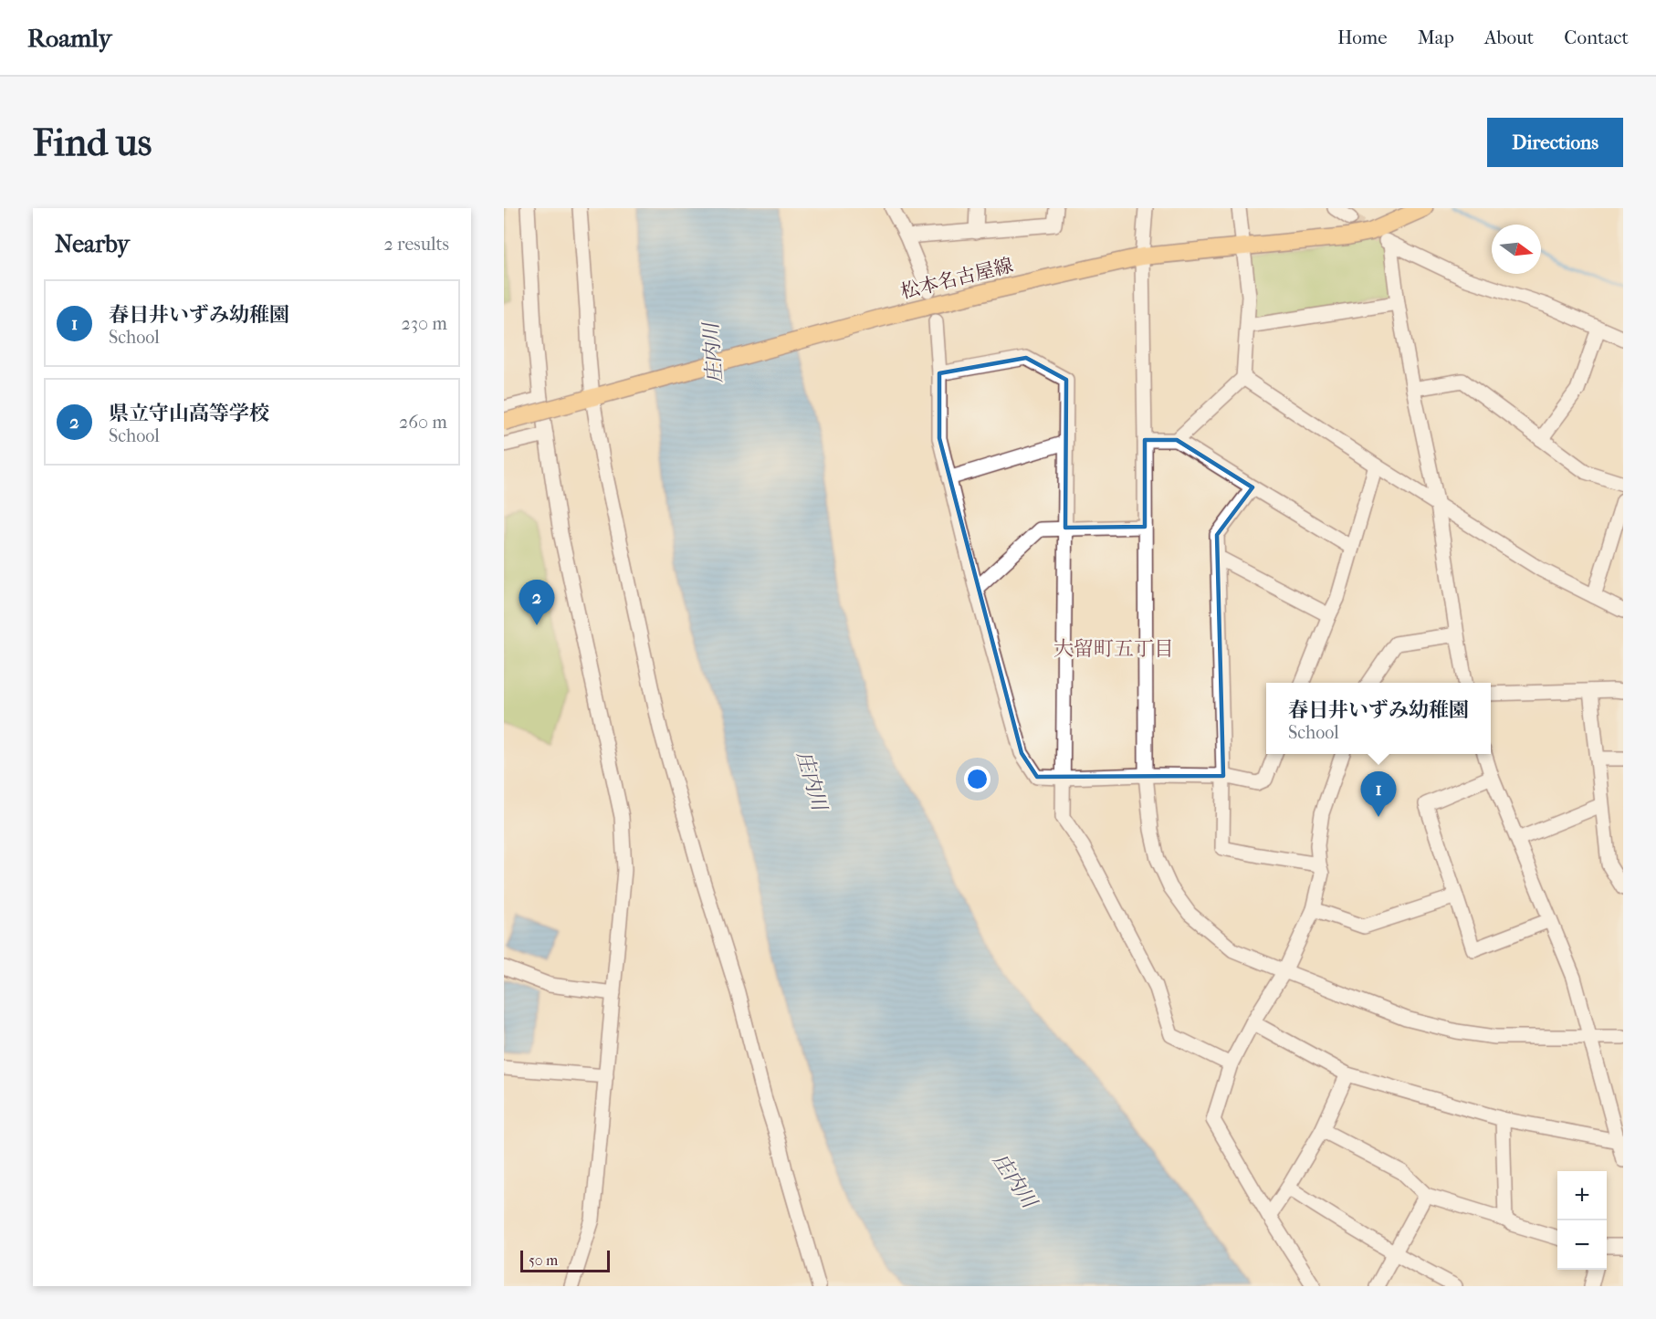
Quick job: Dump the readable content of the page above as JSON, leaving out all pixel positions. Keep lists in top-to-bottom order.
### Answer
{
  "streets": {
    "main road": ["松本名古屋線"]
  },
  "districts": ["大留町五丁目"],
  "water": ["庄内川"],
  "scale_bar": "50 m",
  "north": "right",
  "page": {
    "header": "Roamly",
    "nav": [
      "Home",
      "Map",
      "About",
      "Contact"
    ],
    "buttons": "Directions",
    "title": "Find us",
    "heading": ["Nearby", "2 results"],
    "list": [
      {
        "mark": "1",
        "name": "春日井いずみ幼稚園",
        "note": "School",
        "value": "230 m"
      },
      {
        "mark": "2",
        "name": "県立守山高等学校",
        "note": "School",
        "value": "260 m"
      }
    ],
    "pins": ["2", "1"],
    "popup": ["春日井いずみ幼稚園", "School"],
    "map_buttons": ["+", "−"],
    "scale": "50 m"
  }
}
